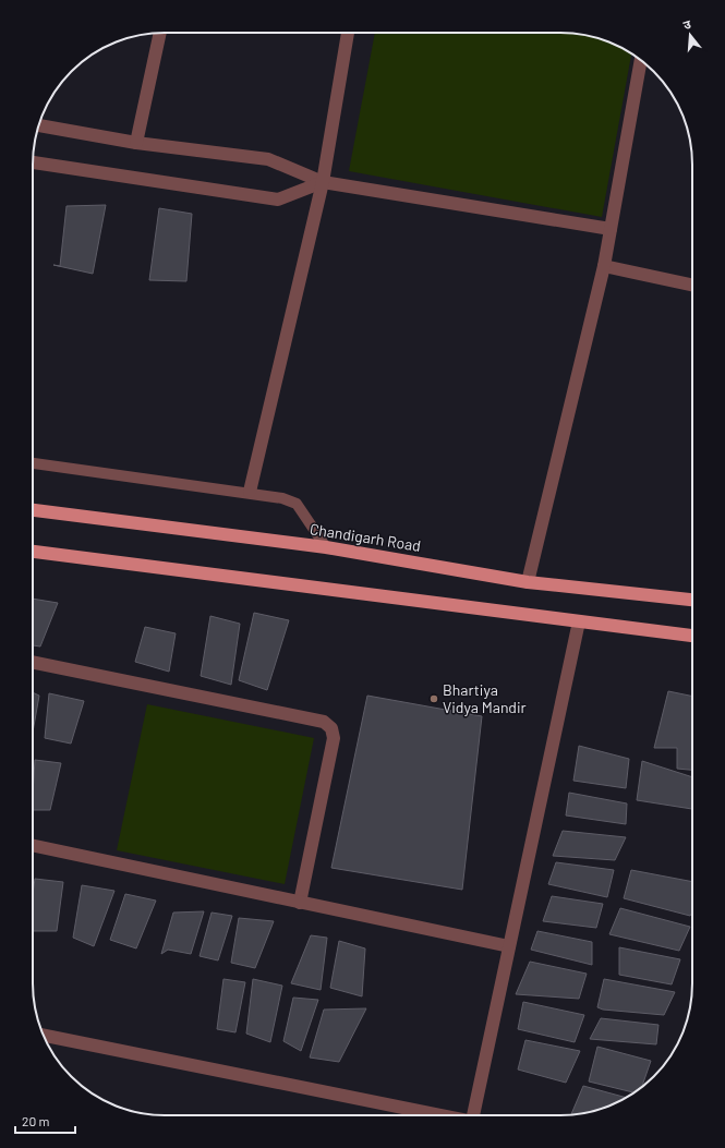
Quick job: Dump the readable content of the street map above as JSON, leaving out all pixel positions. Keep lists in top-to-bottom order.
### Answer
{
  "streets": {
    "main road": ["Chandigarh Road"]
  },
  "places": ["Bhartiya Vidya Mandir"],
  "scale_bar": "20 m",
  "north": "top"
}
